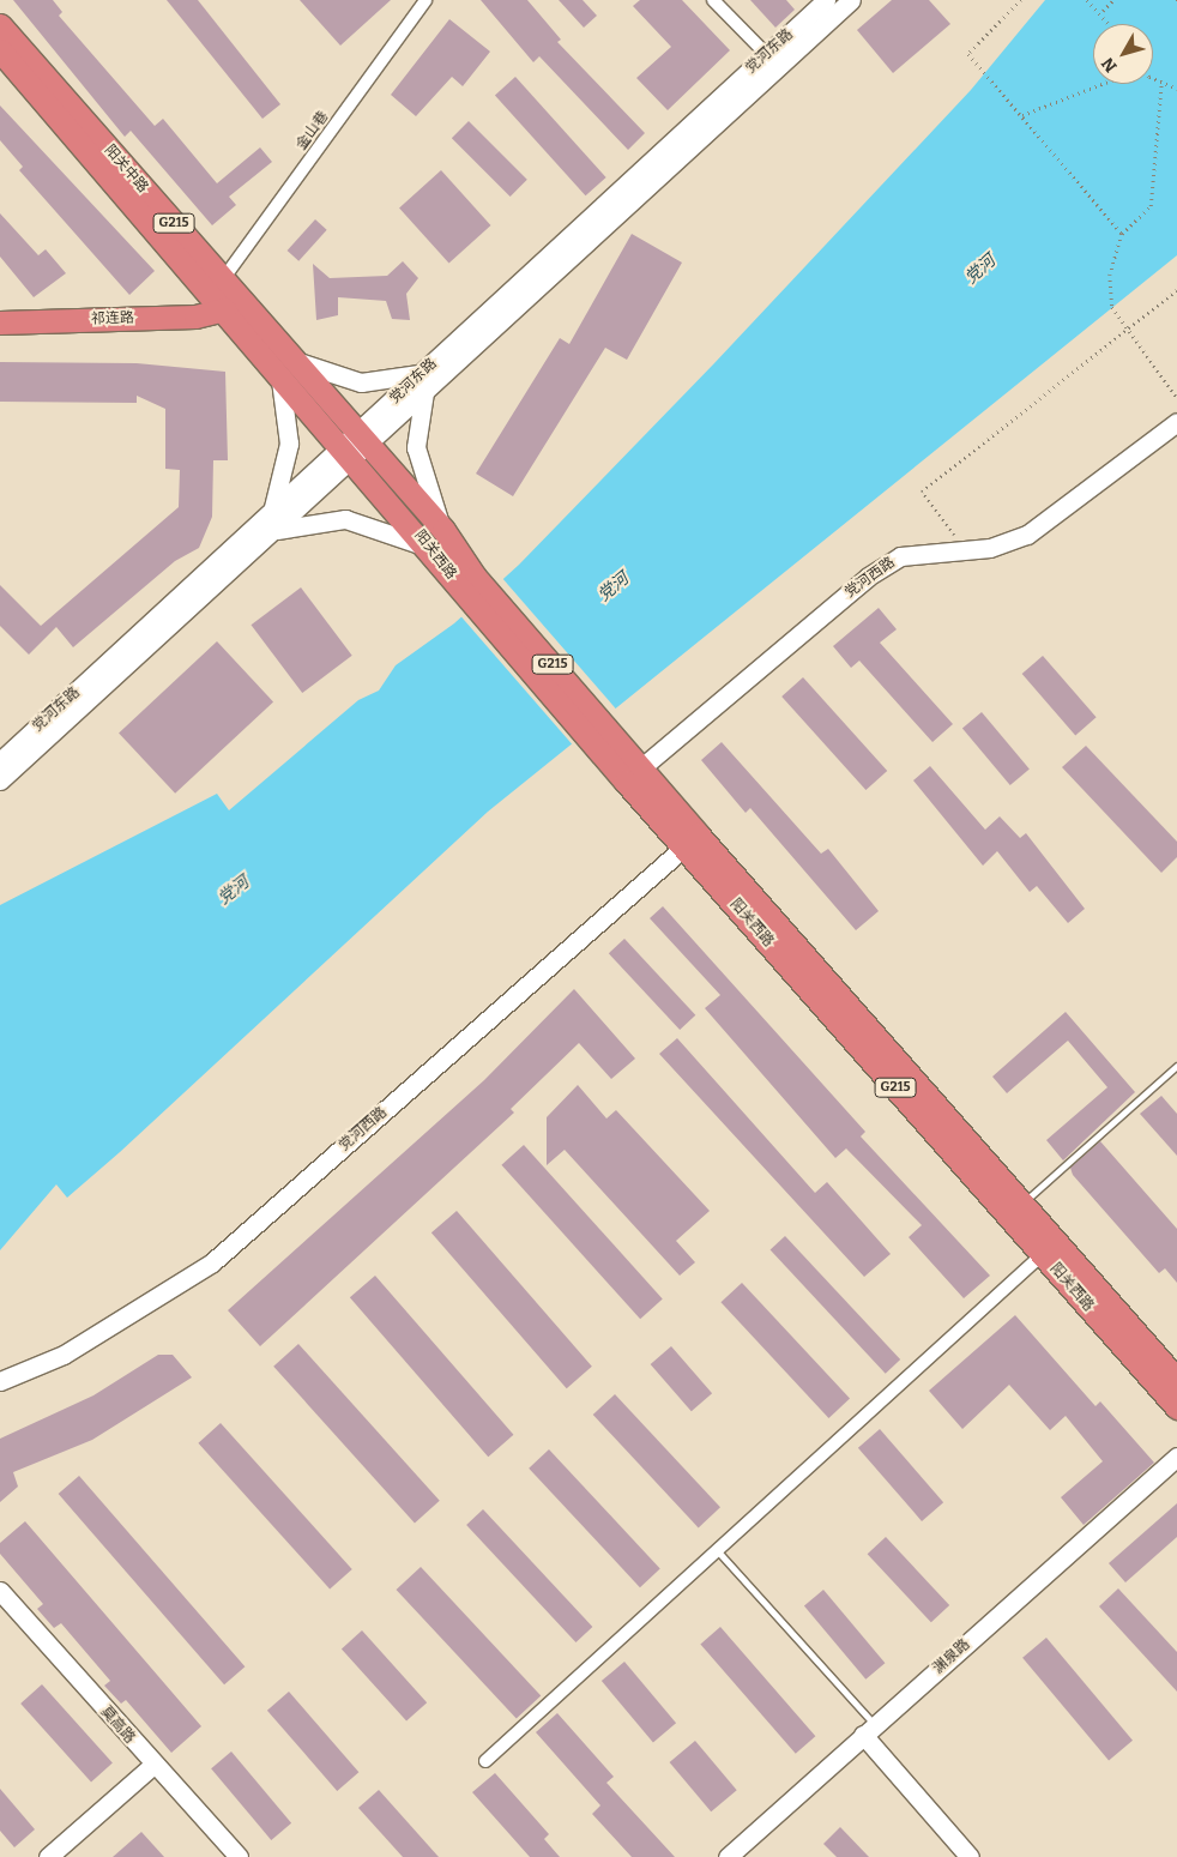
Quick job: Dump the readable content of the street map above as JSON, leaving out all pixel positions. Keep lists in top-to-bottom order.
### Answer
{
  "streets": {
    "highway": [
      "阳关中路",
      "G215",
      "祁连路",
      "阳关西路"
    ],
    "main road": [
      "党河东路",
      "党河西路",
      "渊泉路",
      "莫高路"
    ],
    "street": ["金山巷"]
  },
  "crossings": [
    ["党河东路", "阳关中路"],
    ["党河东路", "阳关西路"],
    ["金山巷", "阳关中路"],
    ["阳关中路", "祁连路"],
    ["阳关中路", "阳关西路"],
    ["阳关西路", "党河西路"]
  ],
  "water": ["党河"],
  "north": "bottom left"
}
